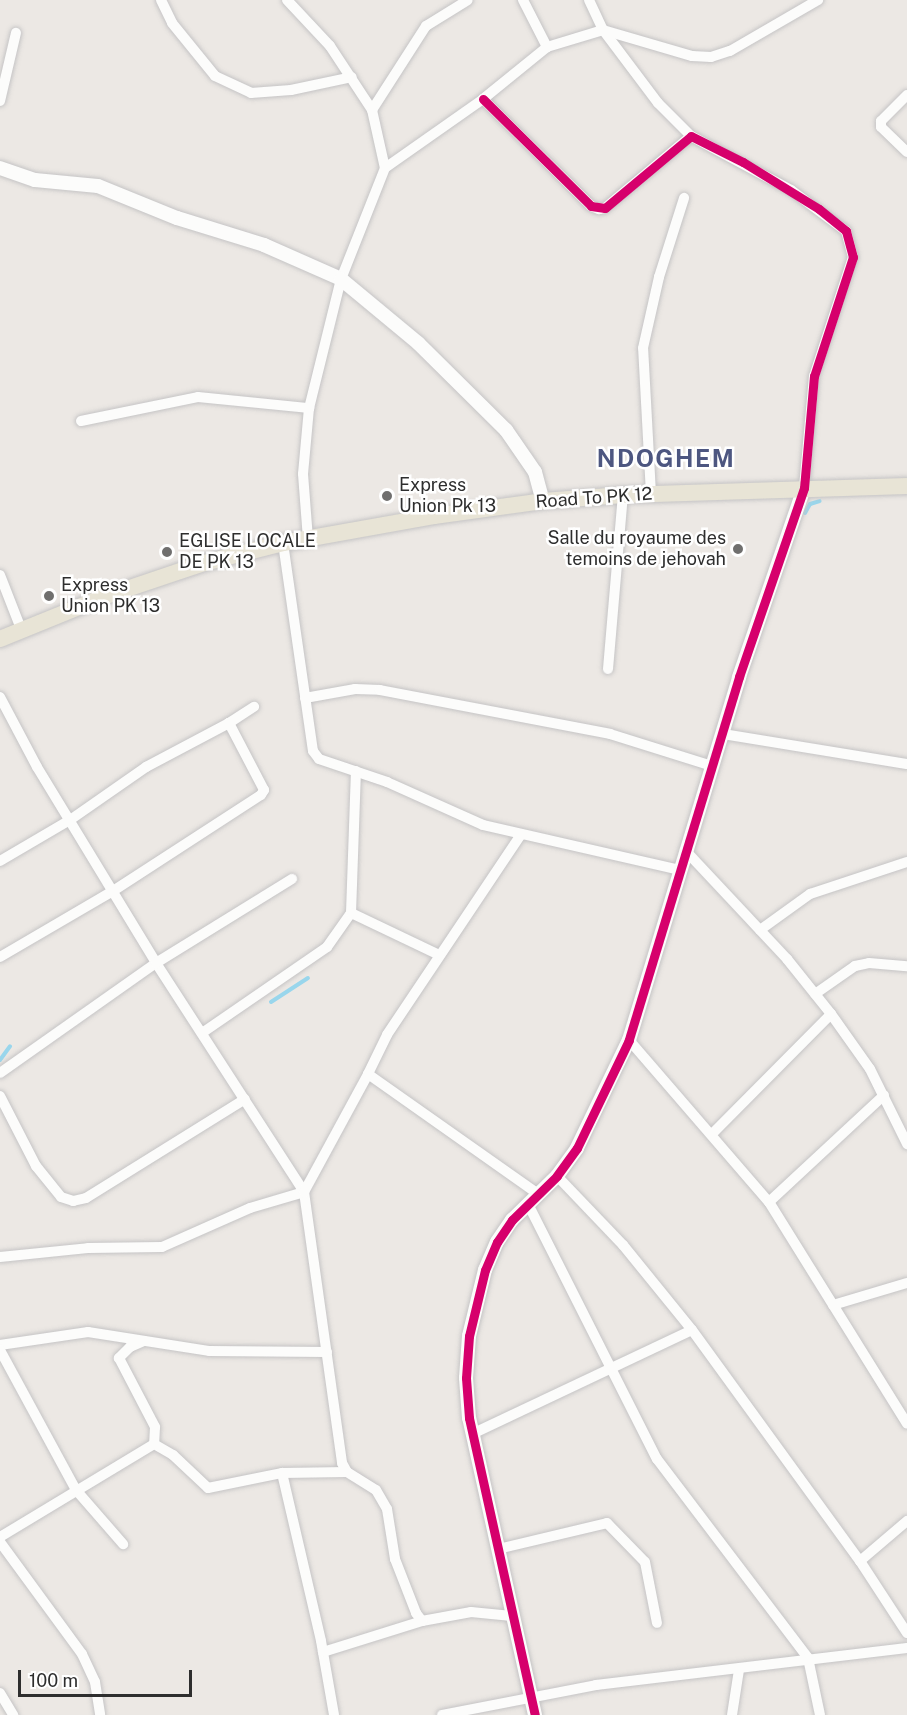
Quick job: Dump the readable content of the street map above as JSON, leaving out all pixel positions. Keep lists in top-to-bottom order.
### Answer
{
  "streets": {
    "main road": ["Road To PK 12"]
  },
  "districts": ["NDOGHEM"],
  "places": [
    "Express Union Pk 13",
    "Salle du royaume des temoins de jehovah",
    "EGLISE LOCALE DE PK 13",
    "Express Union PK 13"
  ],
  "scale_bar": "100 m"
}
